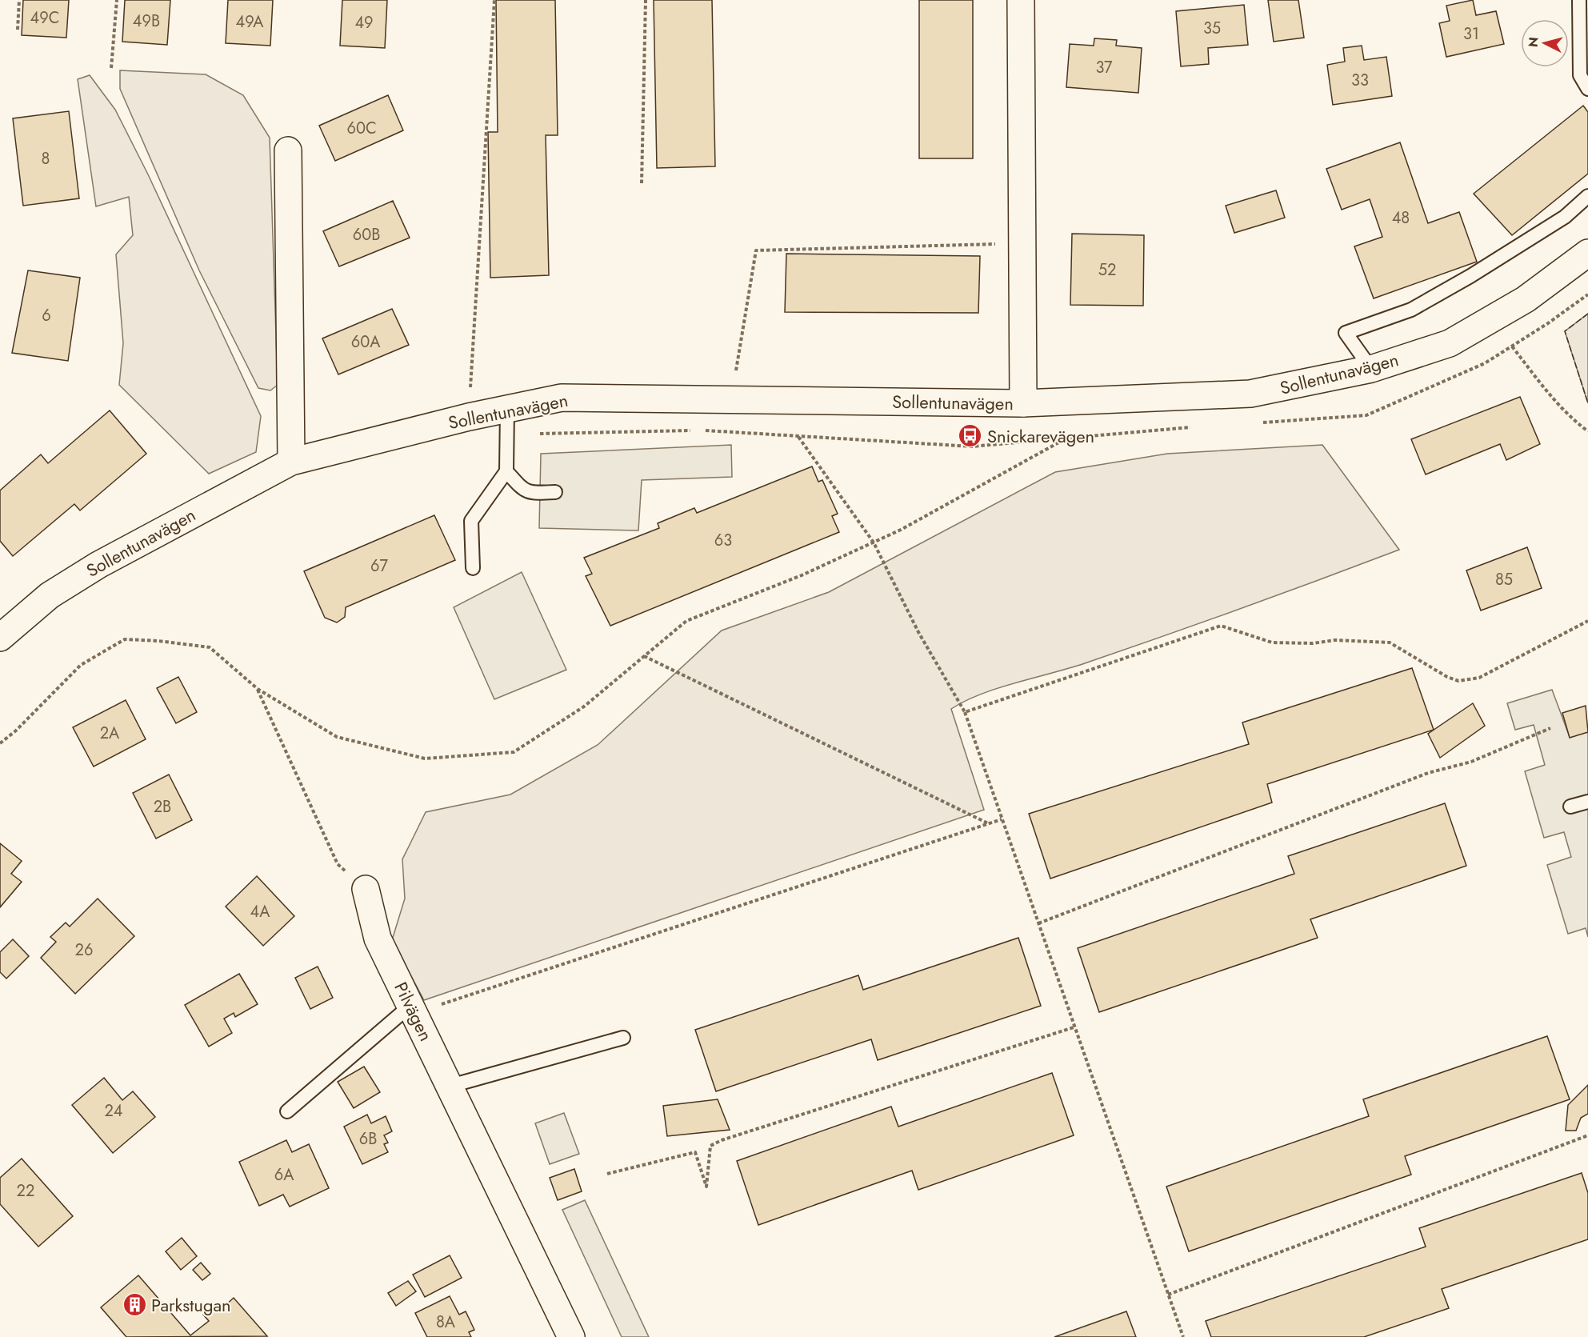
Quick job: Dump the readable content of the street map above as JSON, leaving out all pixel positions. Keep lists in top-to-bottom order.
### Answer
{
  "streets": {
    "street": ["Sollentunavägen", "Pilvägen"]
  },
  "places": {
    "bus stop": ["Snickarevägen"],
    "building": ["Parkstugan"]
  },
  "house_numbers": [
    "49C",
    "49B",
    "49A",
    "49",
    "35",
    "31",
    "37",
    "33",
    "60C",
    "8",
    "48",
    "60B",
    "52",
    "6",
    "60A",
    "63",
    "67",
    "85",
    "2A",
    "2B",
    "4A",
    "26",
    "24",
    "6B",
    "6A",
    "22",
    "8A"
  ],
  "north": "left"
}
